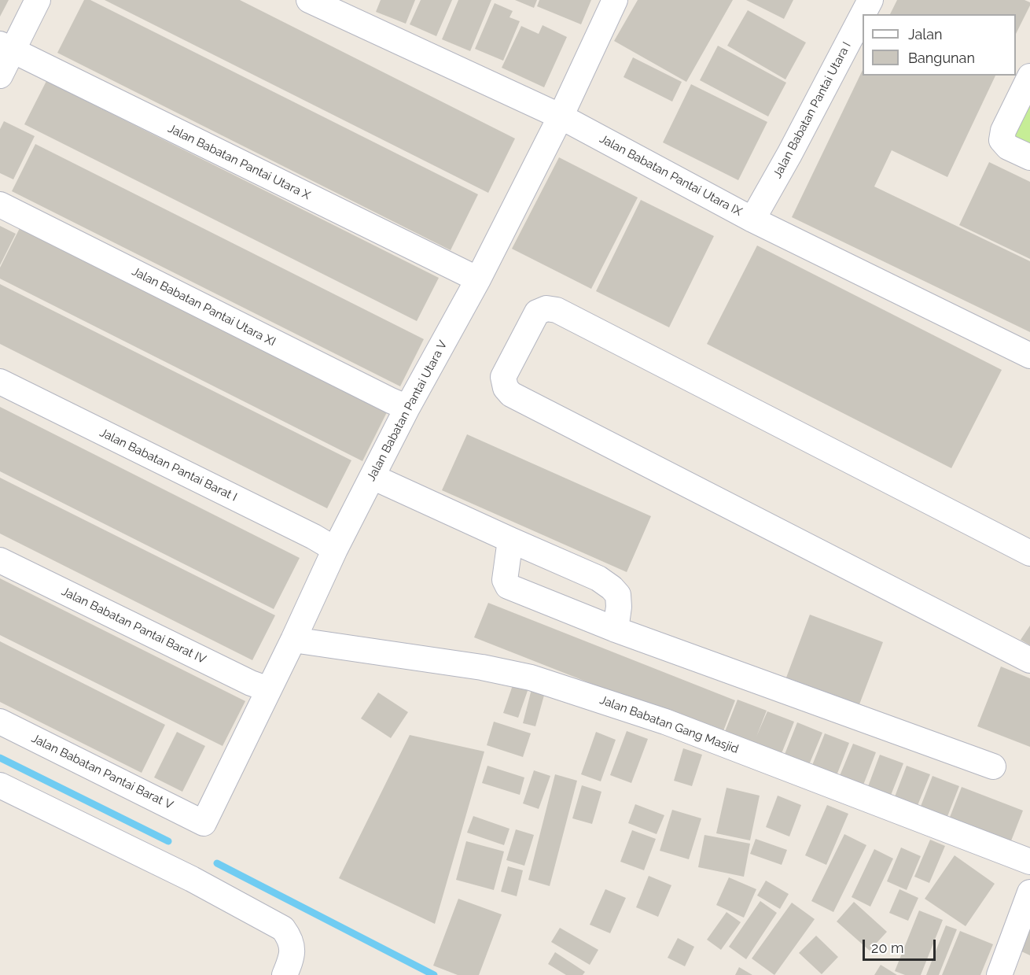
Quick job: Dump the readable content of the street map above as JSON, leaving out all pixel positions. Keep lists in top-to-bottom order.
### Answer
{
  "streets": {
    "street": [
      "Jalan Babatan Pantai Utara I",
      "Jalan Babatan Pantai Utara X",
      "Jalan Babatan Pantai Utara IX",
      "Jalan Babatan Pantai Utara XI",
      "Jalan Babatan Pantai Utara V",
      "Jalan Babatan Pantai Barat I",
      "Jalan Babatan Pantai Barat IV",
      "Jalan Babatan Gang Masjid",
      "Jalan Babatan Pantai Barat V"
    ]
  },
  "crossings": [
    ["Jalan Babatan Pantai Utara I", "Jalan Babatan Pantai Utara IX"],
    ["Jalan Babatan Pantai Utara X", "Jalan Babatan Pantai Utara V"],
    ["Jalan Babatan Pantai Utara IX", "Jalan Babatan Pantai Utara V"],
    ["Jalan Babatan Pantai Utara XI", "Jalan Babatan Pantai Utara V"],
    ["Jalan Babatan Pantai Utara V", "Jalan Babatan Pantai Barat I"],
    ["Jalan Babatan Pantai Utara V", "Jalan Babatan Pantai Barat IV"],
    ["Jalan Babatan Pantai Utara V", "Jalan Babatan Gang Masjid"],
    ["Jalan Babatan Pantai Utara V", "Jalan Babatan Pantai Barat V"]
  ],
  "legend": ["Jalan", "Bangunan"],
  "scale_bar": "20 m"
}
